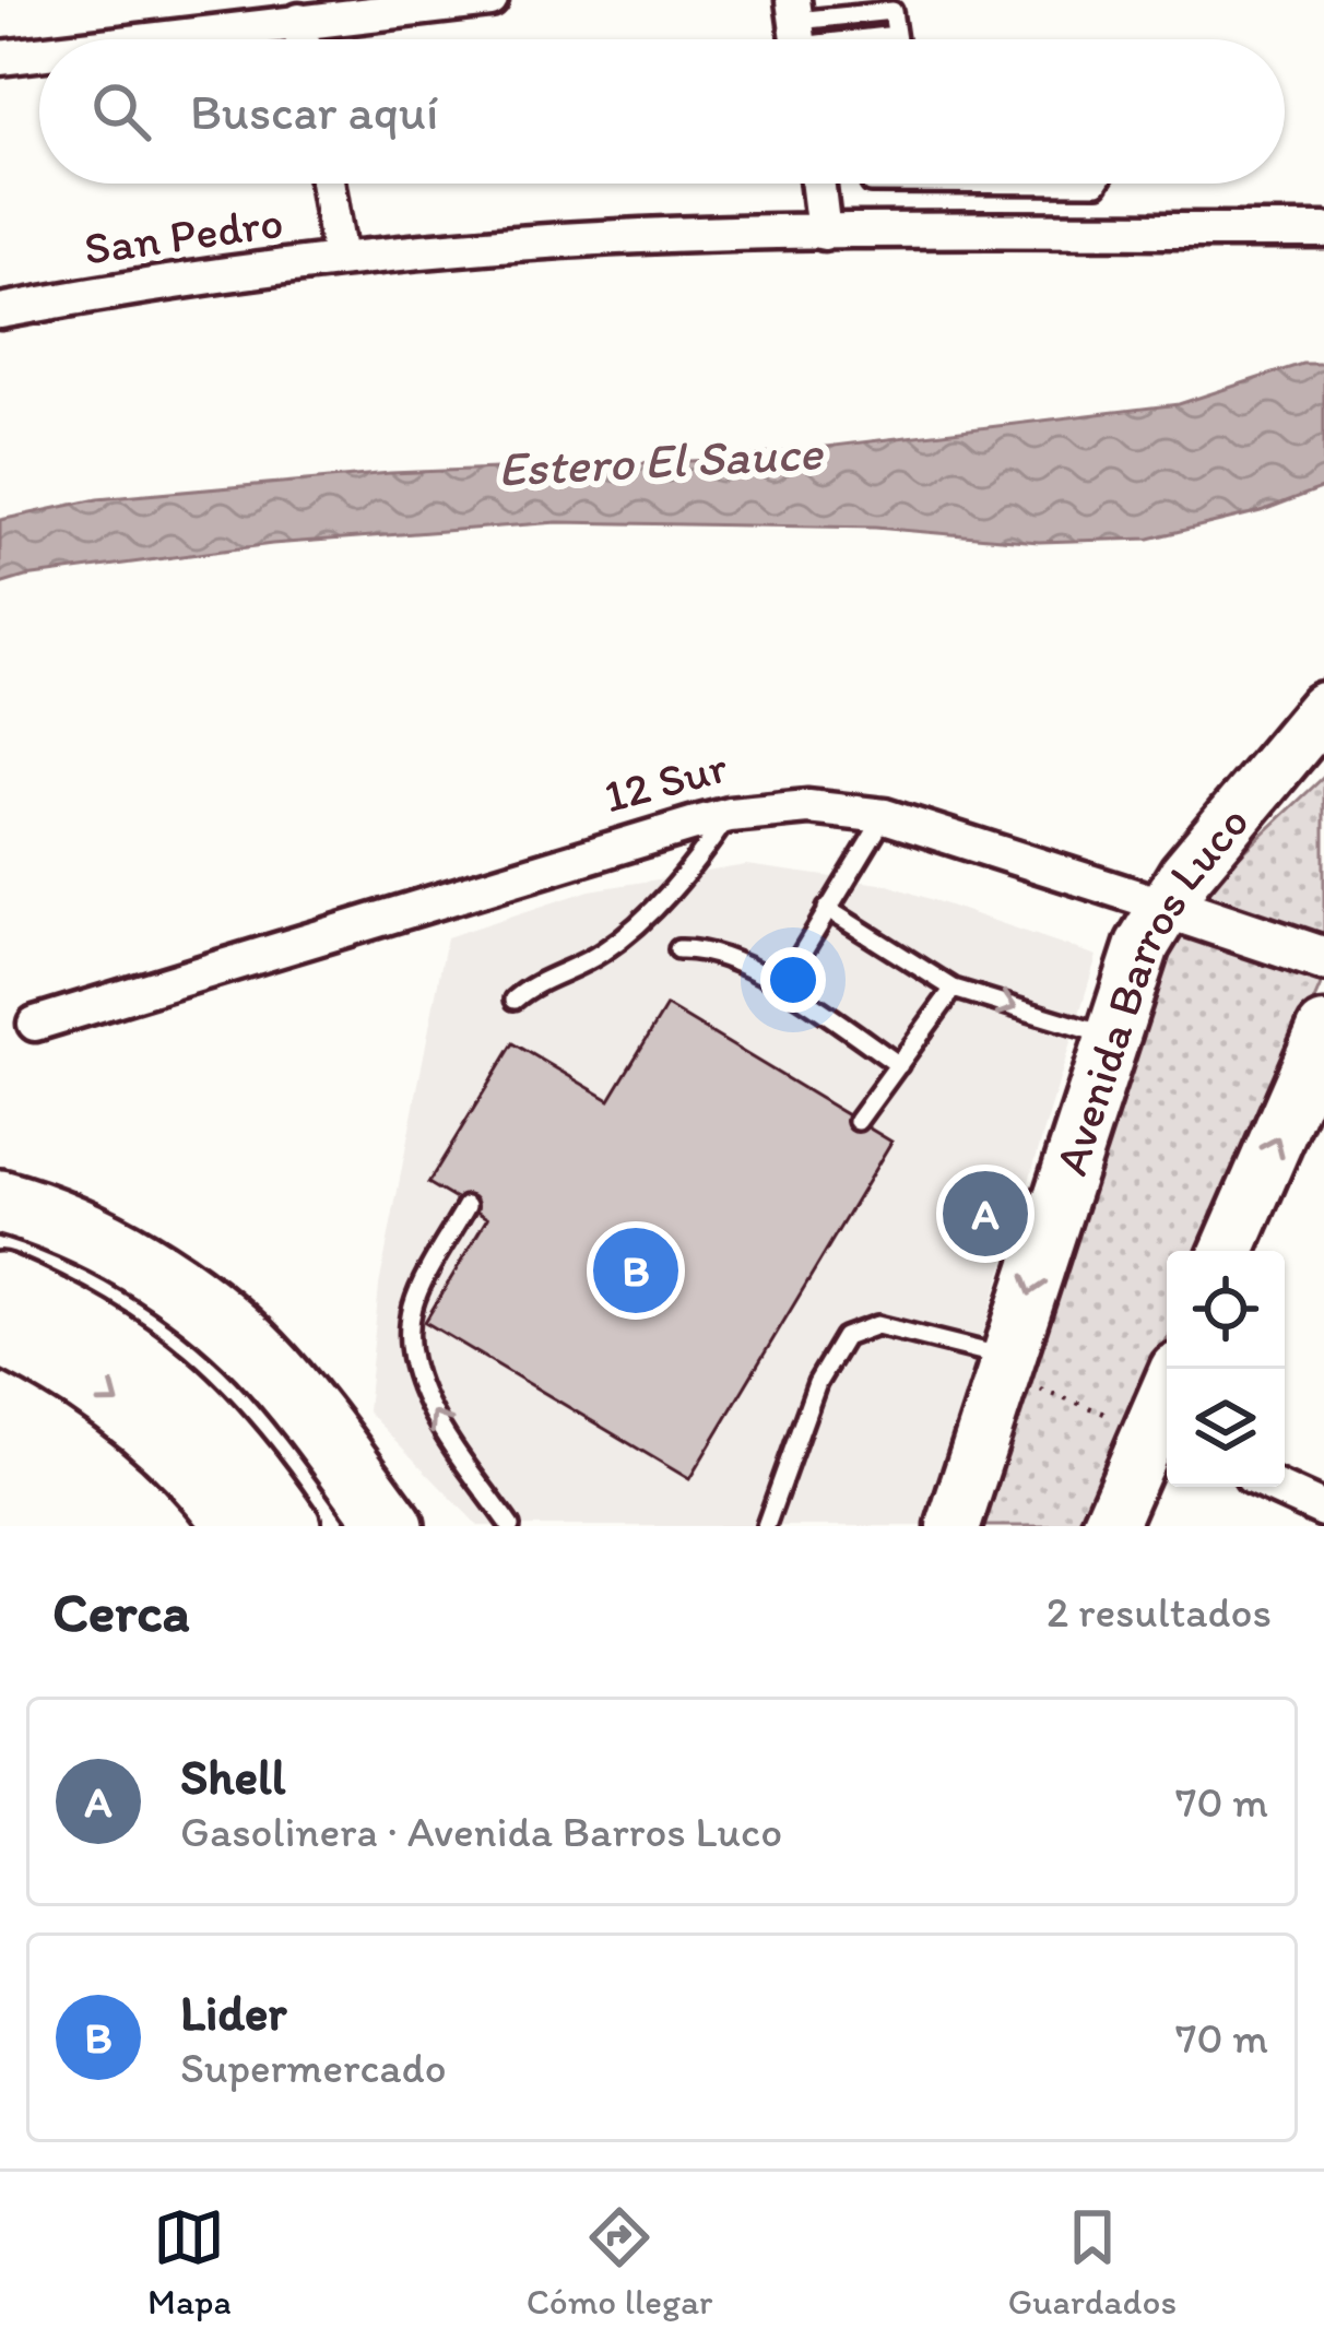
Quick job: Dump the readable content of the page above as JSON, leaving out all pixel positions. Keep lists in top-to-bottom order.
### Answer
{
  "streets": {
    "main road": ["Avenida Barros Luco"],
    "street": ["San Pedro", "12 Sur"]
  },
  "crossings": [
    ["12 Sur", "Avenida Barros Luco"]
  ],
  "water": ["Estero El Sauce"],
  "page": {
    "search": "Buscar aquí",
    "pins": ["A", "B"],
    "heading": ["Cerca", "2 resultados"],
    "list": [
      {
        "mark": "A",
        "name": "Shell",
        "note": "Gasolinera · Avenida Barros Luco",
        "value": "70 m"
      },
      {
        "mark": "B",
        "name": "Lider",
        "note": "Supermercado",
        "value": "70 m"
      }
    ],
    "nav": ["Mapa", "Cómo llegar", "Guardados"]
  }
}
